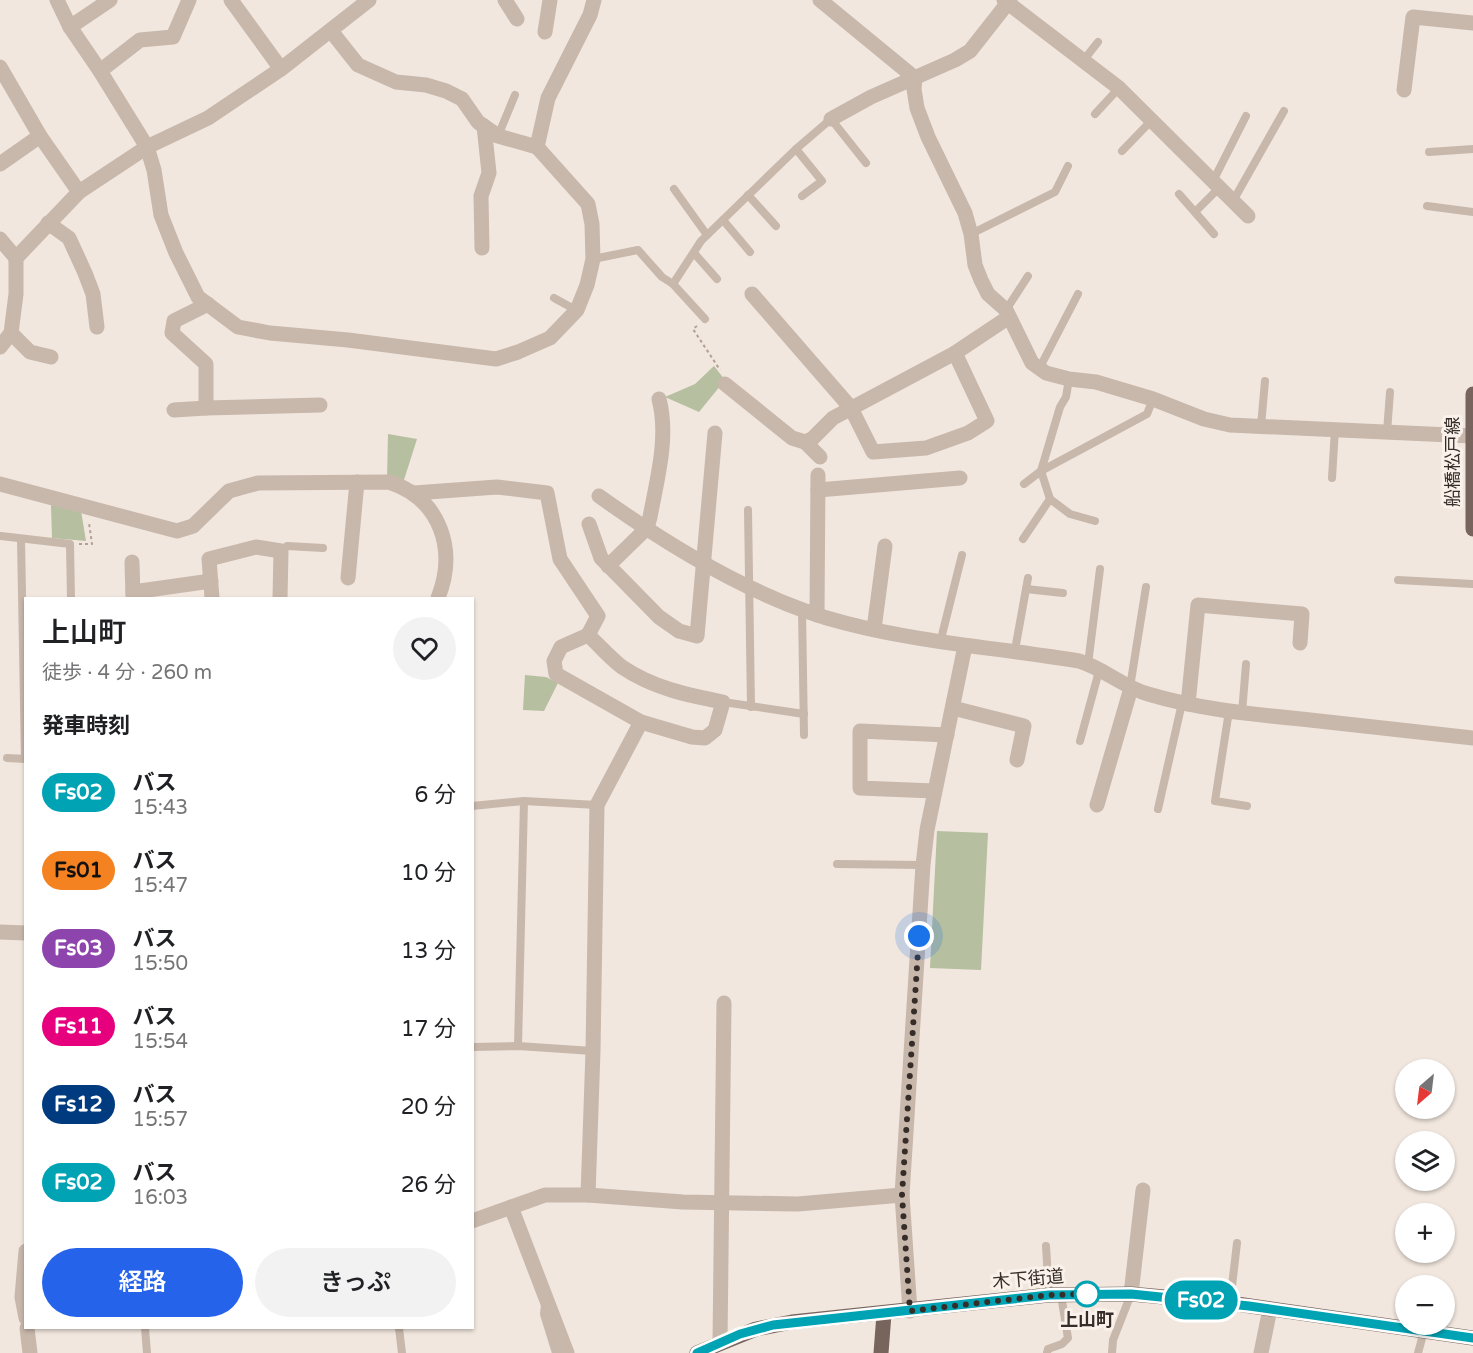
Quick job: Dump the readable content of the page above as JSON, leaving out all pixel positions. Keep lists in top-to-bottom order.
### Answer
{
  "streets": {
    "main road": ["船橋松戸線", "木下街道"]
  },
  "places": ["上山町"],
  "lines": ["bus line Fs02"],
  "north": "bottom left",
  "page": {
    "on_map": "Fs02",
    "heading": [
      ["上山町", "徒歩 · 4 分 · 260 m"],
      "発車時刻"
    ],
    "list": [
      {
        "mark": "Fs02",
        "name": "バス",
        "note": "15:43",
        "value": "6 分"
      },
      {
        "mark": "Fs01",
        "name": "バス",
        "note": "15:47",
        "value": "10 分"
      },
      {
        "mark": "Fs03",
        "name": "バス",
        "note": "15:50",
        "value": "13 分"
      },
      {
        "mark": "Fs11",
        "name": "バス",
        "note": "15:54",
        "value": "17 分"
      },
      {
        "mark": "Fs12",
        "name": "バス",
        "note": "15:57",
        "value": "20 分"
      },
      {
        "mark": "Fs02",
        "name": "バス",
        "note": "16:03",
        "value": "26 分"
      }
    ],
    "map_buttons": ["+", "−"],
    "buttons": ["経路", "きっぷ"]
  }
}
